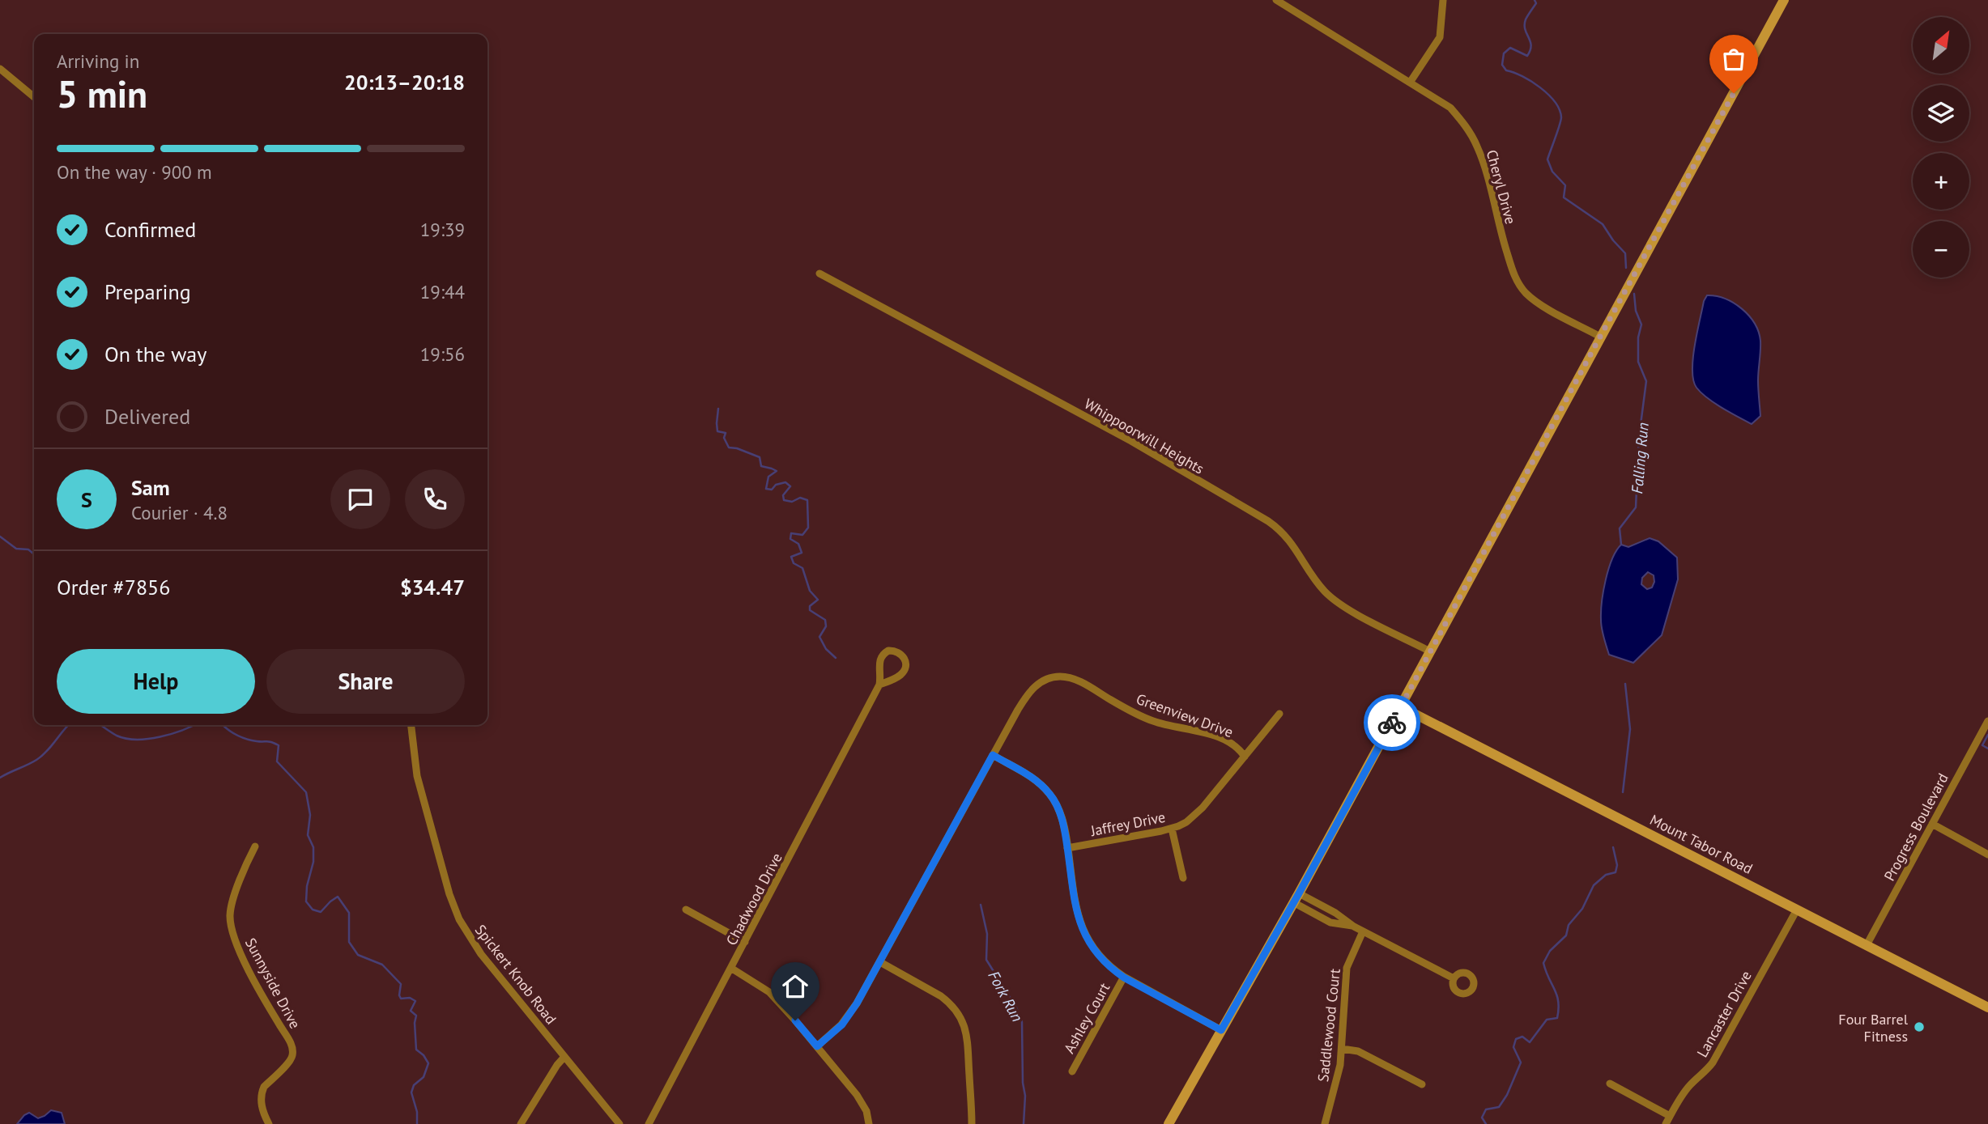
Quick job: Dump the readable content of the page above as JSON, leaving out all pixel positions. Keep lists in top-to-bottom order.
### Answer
{
  "streets": {
    "street": [
      "Cheryl Drive",
      "Whippoorwill Heights",
      "Greenview Drive",
      "Jaffrey Drive",
      "Progress Boulevard",
      "Mount Tabor Road",
      "Chadwood Drive",
      "Spickert Knob Road",
      "Sunnyside Drive",
      "Lancaster Drive",
      "Ashley Court",
      "Saddlewood Court"
    ]
  },
  "crossings": [
    ["Greenview Drive", "Jaffrey Drive"],
    ["Progress Boulevard", "Mount Tabor Road"],
    ["Mount Tabor Road", "Lancaster Drive"]
  ],
  "water": ["Falling Run", "Fork Run"],
  "places": ["Four Barrel Fitness"],
  "north": "top right",
  "page": {
    "map_buttons": ["+", "−"],
    "heading": ["5 min", "Arriving in", "20:13–20:18"],
    "panel": [
      "Sam",
      "Courier · 4.8",
      "Order #7856",
      "$34.47"
    ],
    "bar": "On the way · 900 m",
    "list": [
      ["Confirmed", "19:39"],
      ["Preparing", "19:44"],
      ["On the way", "19:56"],
      "Delivered"
    ],
    "round": "S",
    "buttons": ["Help", "Share"]
  }
}
